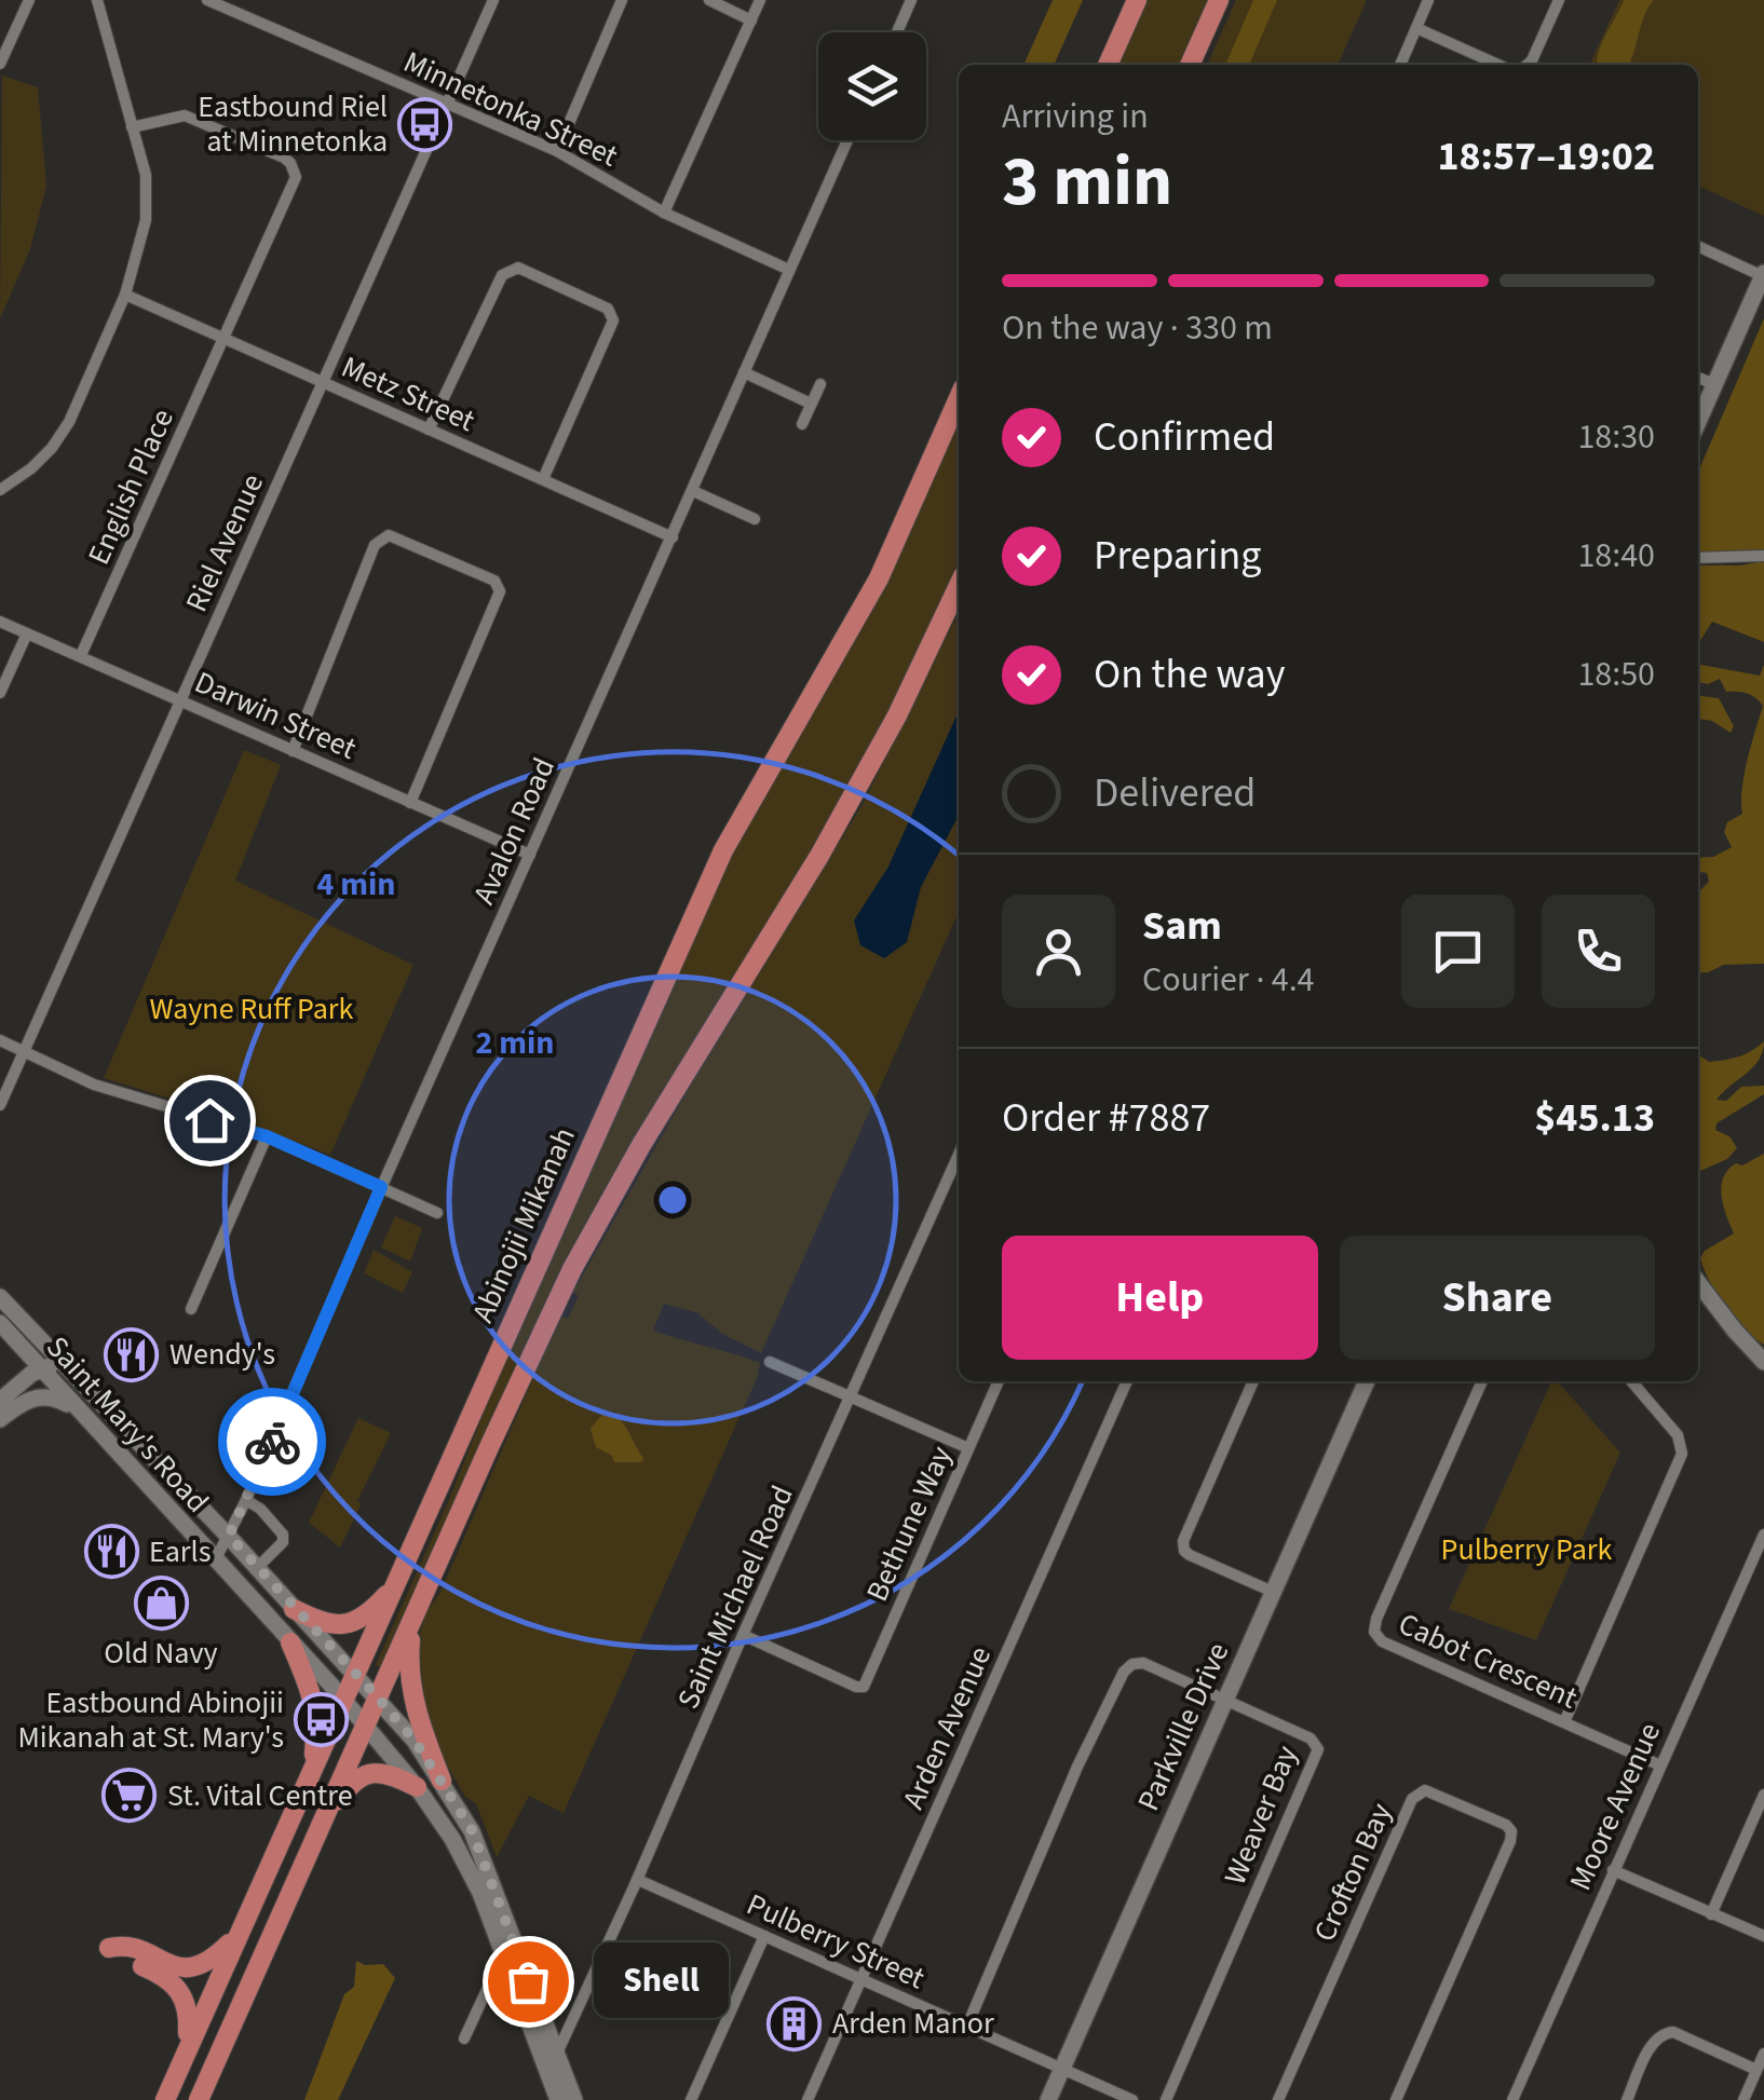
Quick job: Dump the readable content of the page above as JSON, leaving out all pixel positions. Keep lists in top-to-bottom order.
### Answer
{
  "streets": {
    "main road": ["Abinojii Mikanah", "Saint Mary's Road", "Parkville Drive"],
    "street": [
      "Minnetonka Street",
      "Metz Street",
      "English Place",
      "Riel Avenue",
      "Darwin Street",
      "Avalon Road",
      "Bethune Way",
      "Saint Michael Road",
      "Cabot Crescent",
      "Arden Avenue",
      "Moore Avenue",
      "Weaver Bay",
      "Crofton Bay",
      "Pulberry Street"
    ]
  },
  "crossings": [
    ["Minnetonka Street", "Riel Avenue"],
    ["Minnetonka Street", "Avalon Road"],
    ["Metz Street", "English Place"],
    ["Metz Street", "Riel Avenue"],
    ["Metz Street", "Avalon Road"],
    ["English Place", "Darwin Street"],
    ["Riel Avenue", "Darwin Street"],
    ["Darwin Street", "Avalon Road"],
    ["Avalon Road", "Saint Mary's Road"],
    ["Abinojii Mikanah", "Saint Mary's Road"],
    ["Saint Mary's Road", "Saint Michael Road"],
    ["Bethune Way", "Saint Michael Road"],
    ["Saint Michael Road", "Pulberry Street"],
    ["Cabot Crescent", "Moore Avenue"],
    ["Parkville Drive", "Weaver Bay"],
    ["Parkville Drive", "Pulberry Street"],
    ["Arden Avenue", "Pulberry Street"],
    ["Weaver Bay", "Pulberry Street"]
  ],
  "parks": ["Wayne Ruff Park", "Pulberry Park"],
  "places": {
    "bus stop": ["Eastbound Riel at Minnetonka", "Eastbound Abinojii Mikanah at St. Mary's"],
    "restaurant": ["Wendy's", "Earls"],
    "shop": ["Old Navy"],
    "supermarket": ["St. Vital Centre"],
    "other": ["Shell"],
    "building": ["Arden Manor"]
  },
  "page": {
    "heading": ["3 min", "Arriving in", "18:57–19:02"],
    "panel": [
      "Sam",
      "Courier · 4.4",
      "Order #7887",
      "$45.13"
    ],
    "bar": "On the way · 330 m",
    "list": [
      ["Confirmed", "18:30"],
      ["Preparing", "18:40"],
      ["On the way", "18:50"],
      "Delivered"
    ],
    "buttons": ["Help", "Share"],
    "bubble": "Shell"
  },
  "rings": ["4 min", "2 min"]
}
